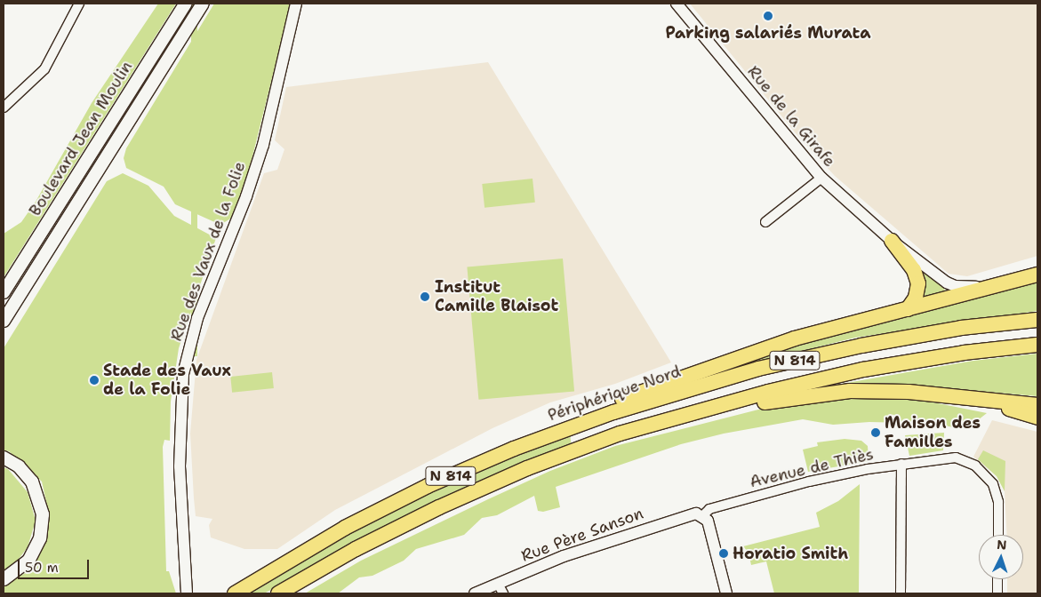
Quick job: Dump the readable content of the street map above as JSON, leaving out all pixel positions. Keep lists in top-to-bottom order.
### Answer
{
  "streets": {
    "highway": ["N 814", "Périphérique Nord"],
    "main road": ["Boulevard Jean Moulin"],
    "street": [
      "Rue de la Girafe",
      "Rue des Vaux de la Folie",
      "Avenue de Thiès",
      "Rue Père Sanson"
    ]
  },
  "crossings": [
    ["Avenue de Thiès", "Rue Père Sanson"]
  ],
  "places": [
    "Parking salariés Murata",
    "Institut Camille Blaisot",
    "Stade des Vaux de la Folie",
    "Maison des Familles",
    "Horatio Smith"
  ],
  "scale_bar": "50 m",
  "north": "top"
}
